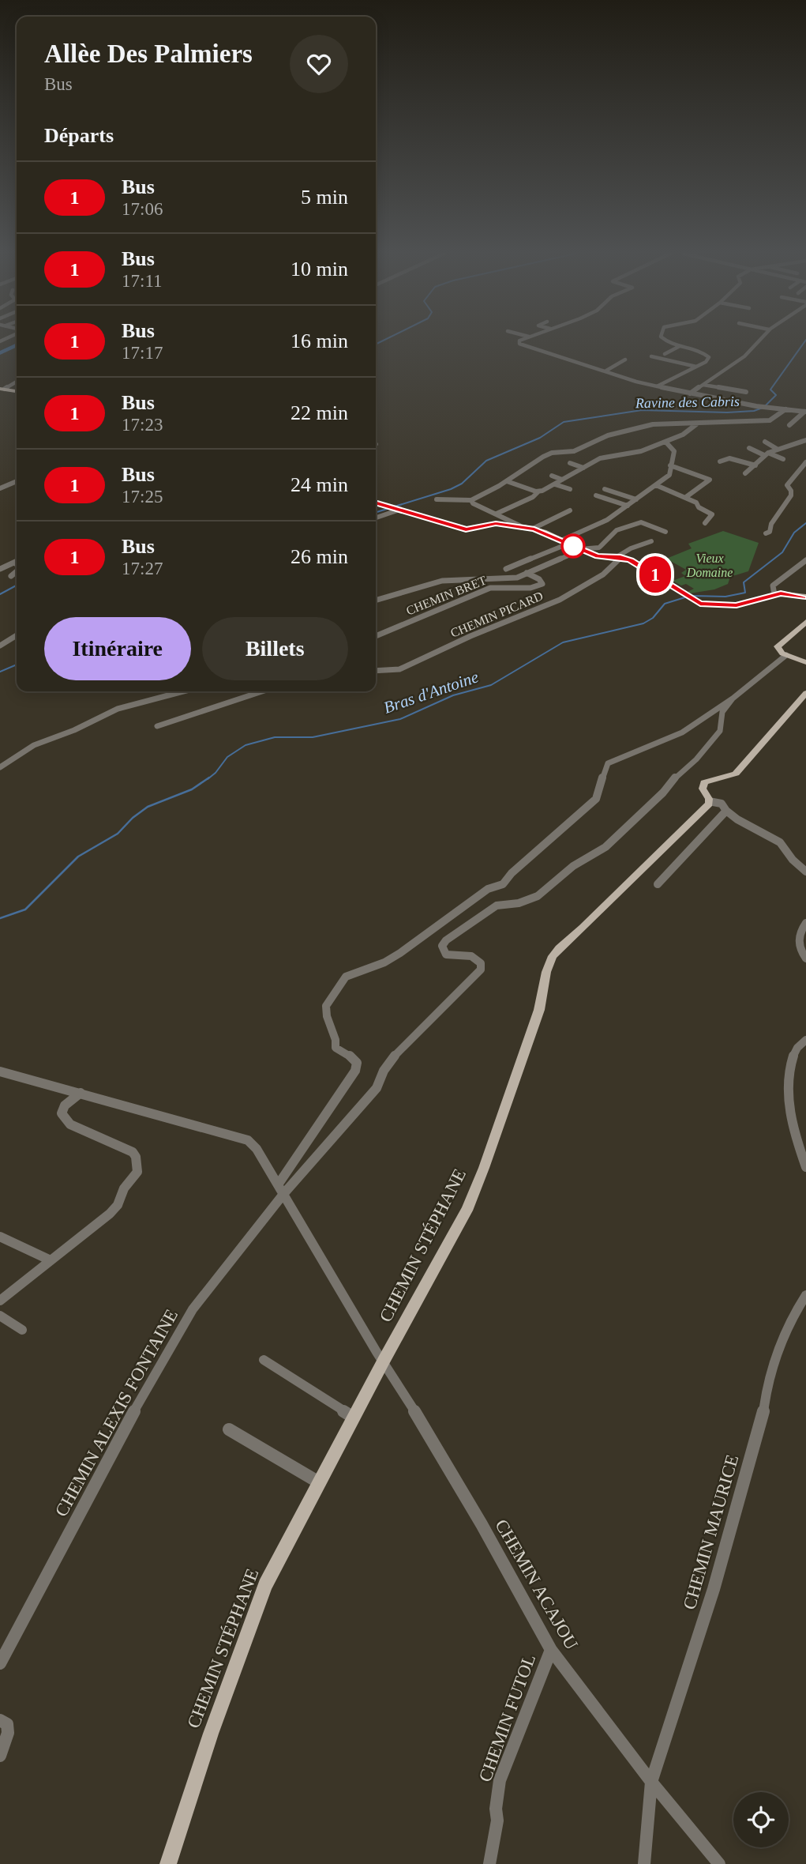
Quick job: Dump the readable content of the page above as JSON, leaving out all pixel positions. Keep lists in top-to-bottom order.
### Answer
{
  "streets": {
    "main road": ["CHEMIN STÉPHANE"],
    "street": [
      "CHEMIN BRET",
      "CHEMIN PICARD",
      "CHEMIN ALEXIS FONTAINE",
      "CHEMIN MAURICE",
      "CHEMIN ACAJOU",
      "CHEMIN FUTOL"
    ]
  },
  "crossings": [
    ["CHEMIN STÉPHANE", "CHEMIN ACAJOU"],
    ["CHEMIN ALEXIS FONTAINE", "CHEMIN ACAJOU"],
    ["CHEMIN MAURICE", "CHEMIN ACAJOU"],
    ["CHEMIN ACAJOU", "CHEMIN FUTOL"]
  ],
  "water": ["Ravine des Cabris", "Bras d'Antoine"],
  "parks": ["Vieux Domaine"],
  "lines": ["bus line 1"],
  "page": {
    "on_map": "1",
    "heading": [
      ["Allèe Des Palmiers", "Bus"],
      "Départs"
    ],
    "list": [
      {
        "mark": "1",
        "name": "Bus",
        "note": "17:06",
        "value": "5 min"
      },
      {
        "mark": "1",
        "name": "Bus",
        "note": "17:11",
        "value": "10 min"
      },
      {
        "mark": "1",
        "name": "Bus",
        "note": "17:17",
        "value": "16 min"
      },
      {
        "mark": "1",
        "name": "Bus",
        "note": "17:23",
        "value": "22 min"
      },
      {
        "mark": "1",
        "name": "Bus",
        "note": "17:25",
        "value": "24 min"
      },
      {
        "mark": "1",
        "name": "Bus",
        "note": "17:27",
        "value": "26 min"
      }
    ],
    "buttons": ["Itinéraire", "Billets"]
  }
}
